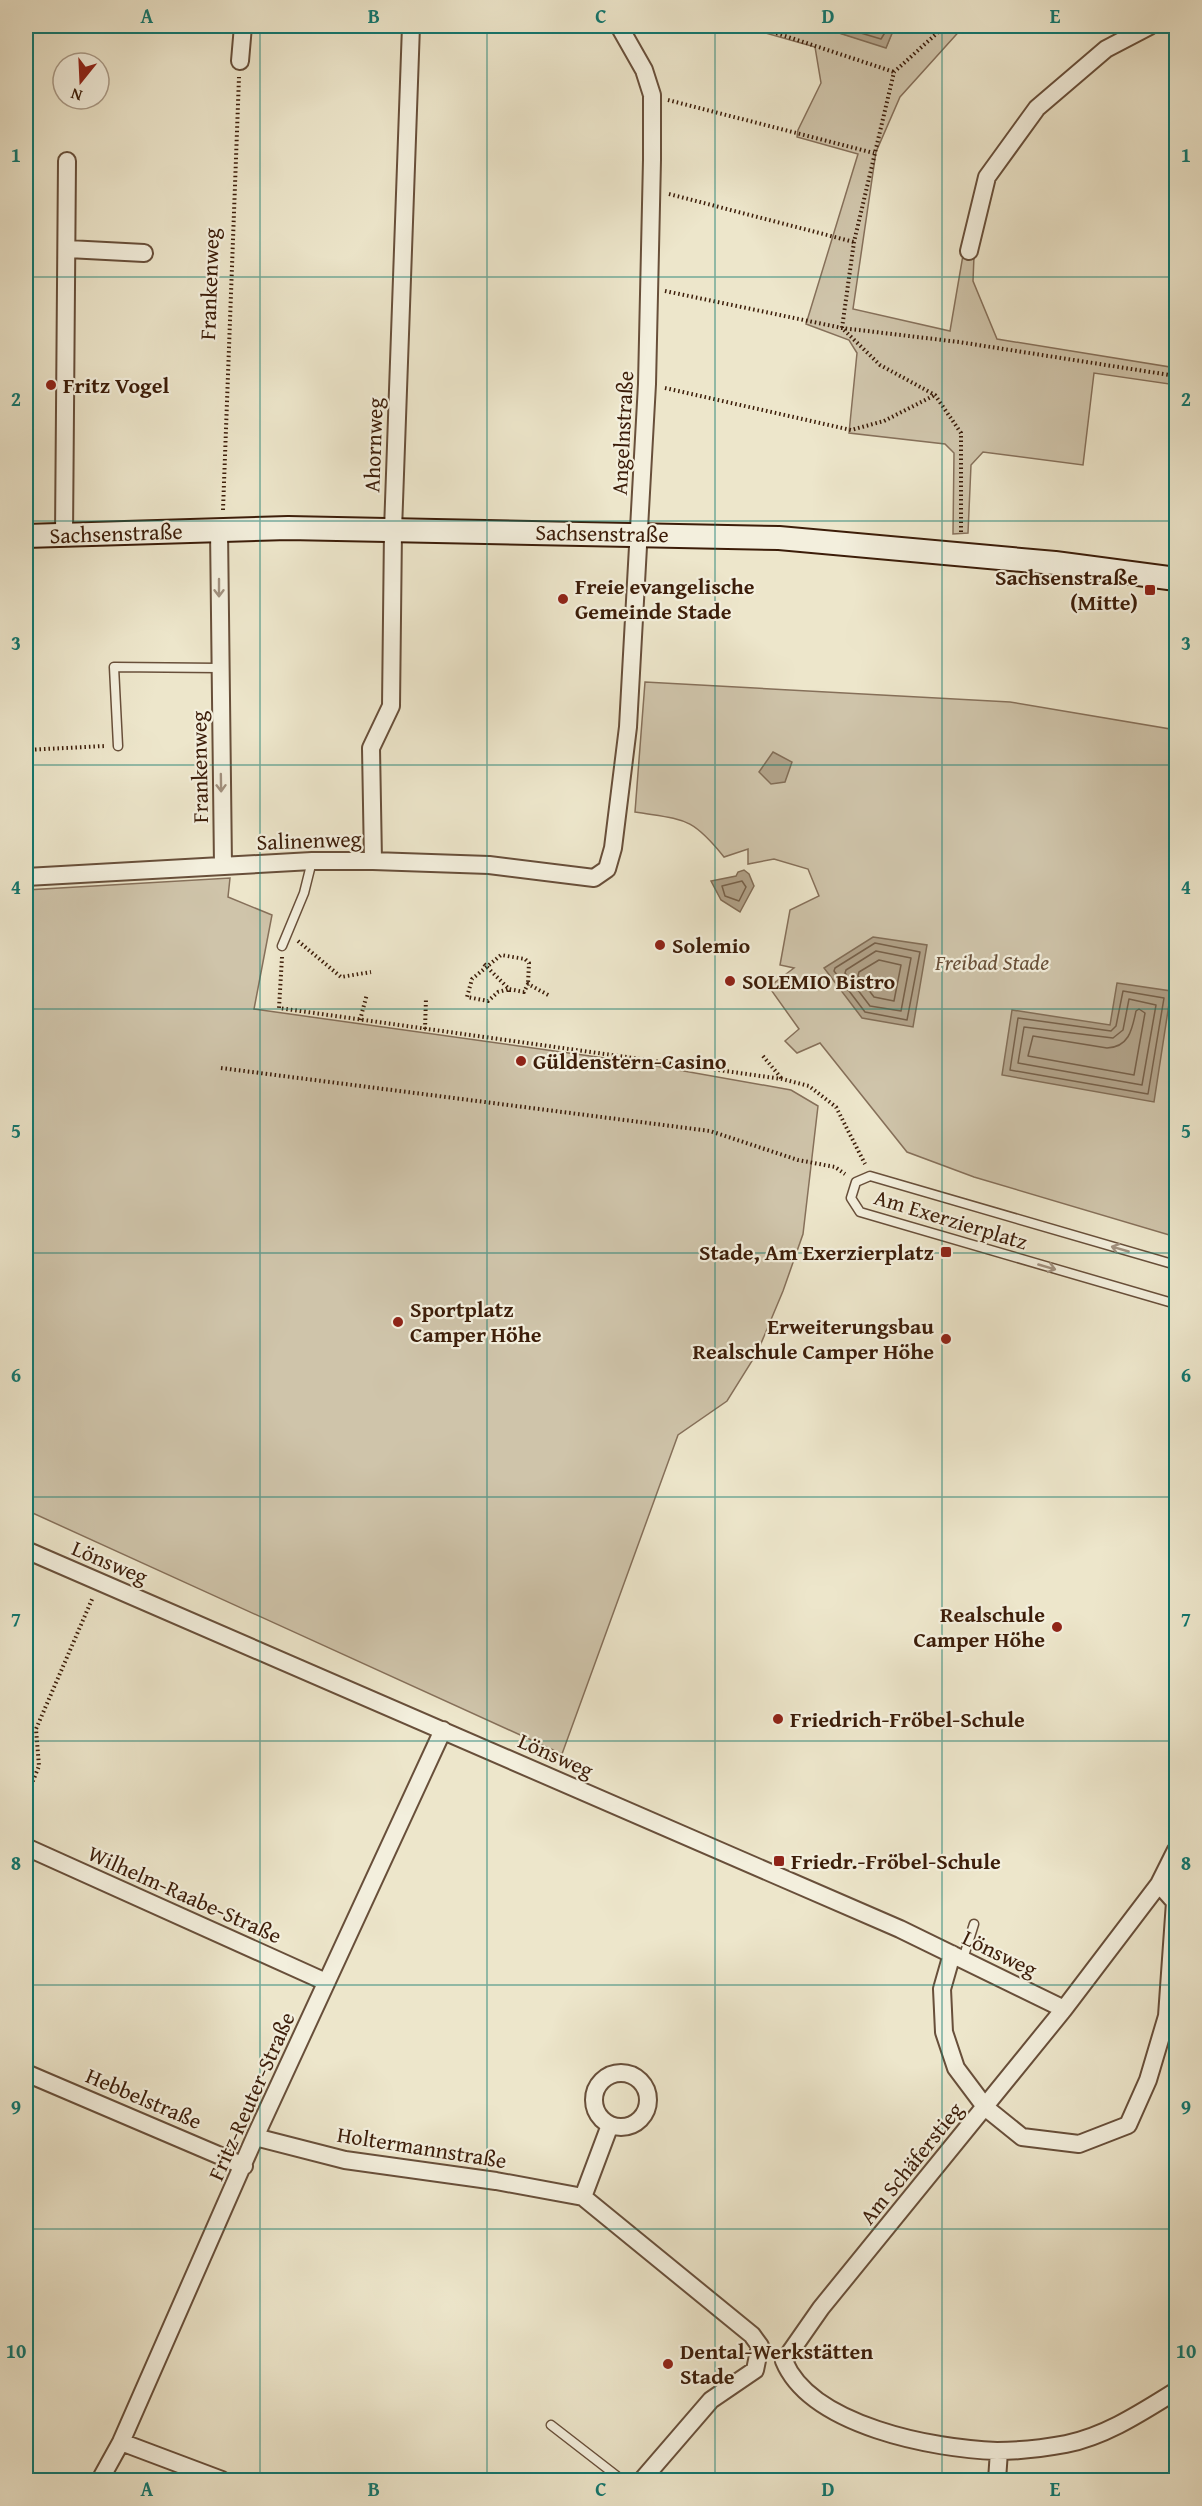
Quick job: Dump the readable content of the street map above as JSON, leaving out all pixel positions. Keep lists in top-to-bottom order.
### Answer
{
  "streets": {
    "street": [
      "Frankenweg",
      "Angelnstraße",
      "Ahornweg",
      "Sachsenstraße",
      "Salinenweg",
      "Lönsweg",
      "Wilhelm-Raabe-Straße",
      "Fritz-Reuter-Straße",
      "Hebbelstraße",
      "Holtermannstraße",
      "Am Schäferstieg"
    ],
    "lane": ["Am Exerzierplatz"]
  },
  "crossings": [
    ["Frankenweg", "Sachsenstraße"],
    ["Frankenweg", "Salinenweg"],
    ["Angelnstraße", "Sachsenstraße"],
    ["Angelnstraße", "Salinenweg"],
    ["Ahornweg", "Sachsenstraße"],
    ["Ahornweg", "Salinenweg"],
    ["Lönsweg", "Fritz-Reuter-Straße"],
    ["Lönsweg", "Am Schäferstieg"],
    ["Wilhelm-Raabe-Straße", "Fritz-Reuter-Straße"],
    ["Fritz-Reuter-Straße", "Hebbelstraße"],
    ["Fritz-Reuter-Straße", "Holtermannstraße"]
  ],
  "one_way": ["Frankenweg"],
  "parks": ["Freibad Stade"],
  "places": {
    "other": [
      "Fritz Vogel",
      "Freie evangelische Gemeinde Stade",
      "Solemio",
      "SOLEMIO Bistro",
      "Güldenstern-Casino",
      "Sportplatz Camper Höhe",
      "Erweiterungsbau Realschule Camper Höhe",
      "Realschule Camper Höhe",
      "Friedrich-Fröbel-Schule",
      "Dental-Werkstätten Stade"
    ],
    "transit": ["Sachsenstraße (Mitte)", "Stade, Am Exerzierplatz", "Friedr.-Fröbel-Schule"]
  },
  "north": "bottom",
  "grid": {
    "columns": [
      "A",
      "B",
      "C",
      "D",
      "E"
    ],
    "rows": [
      "1",
      "2",
      "3",
      "4",
      "5",
      "6",
      "7",
      "8",
      "9",
      "10"
    ]
  }
}
